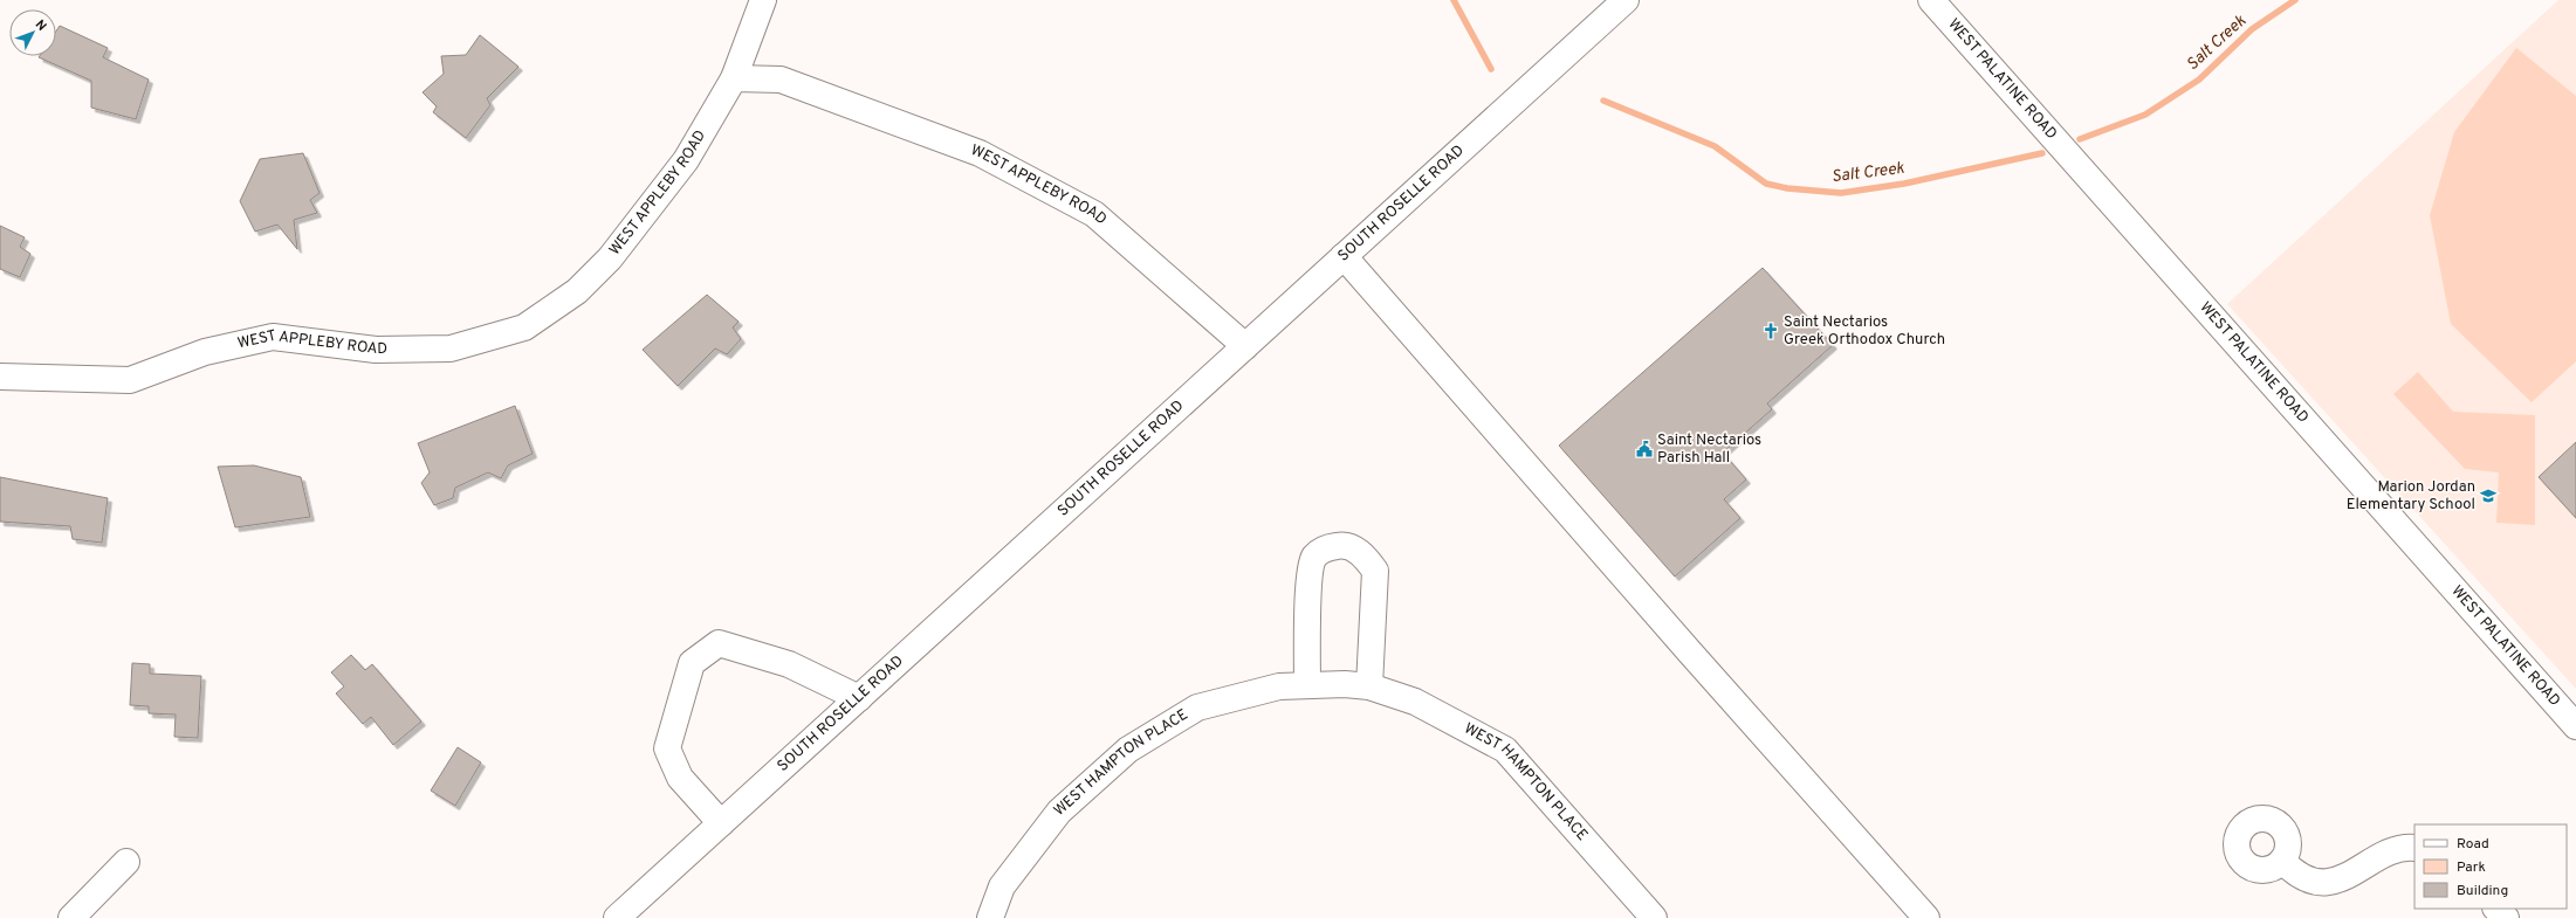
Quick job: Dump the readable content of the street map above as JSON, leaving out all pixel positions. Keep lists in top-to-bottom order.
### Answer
{
  "streets": {
    "street": [
      "WEST PALATINE ROAD",
      "WEST APPLEBY ROAD",
      "SOUTH ROSELLE ROAD",
      "WEST HAMPTON PLACE"
    ]
  },
  "crossings": [
    ["WEST APPLEBY ROAD", "SOUTH ROSELLE ROAD"]
  ],
  "water": ["Salt Creek"],
  "places": {
    "church": ["Saint Nectarios Greek Orthodox Church"],
    "public building": ["Saint Nectarios Parish Hall"],
    "school or university": ["Marion Jordan Elementary School"]
  },
  "legend": ["Road", "Park", "Building"],
  "north": "top right"
}
